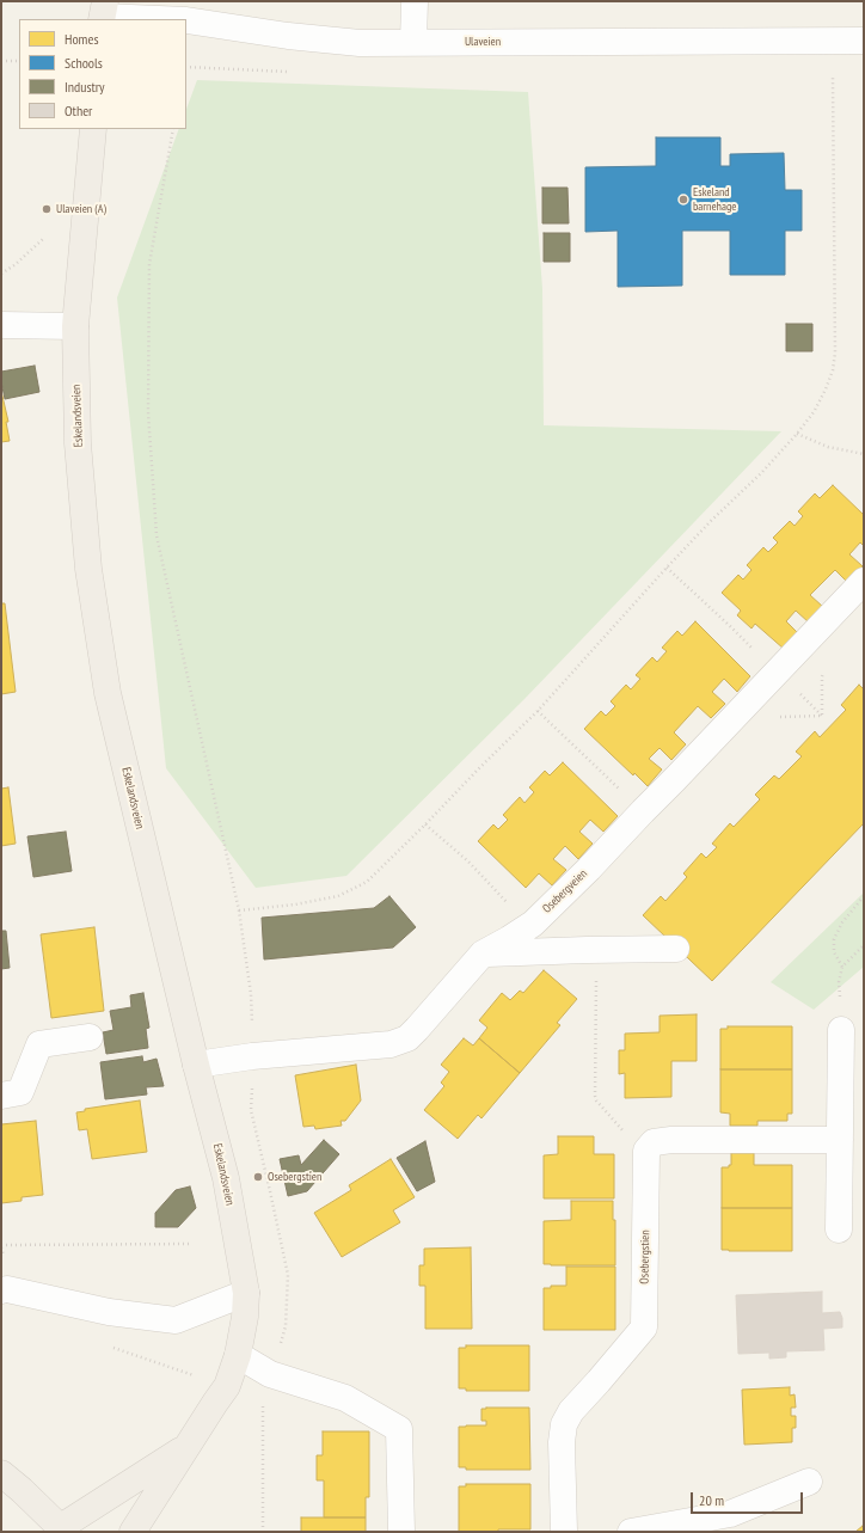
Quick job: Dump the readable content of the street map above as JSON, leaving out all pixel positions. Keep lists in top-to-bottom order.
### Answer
{
  "streets": {
    "main road": ["Eskelandsveien"],
    "street": ["Ulaveien", "Osebergveien", "Osebergstien"]
  },
  "crossings": [
    ["Eskelandsveien", "Osebergveien"]
  ],
  "places": ["Eskeland barnehage", "Ulaveien (A)", "Osebergstien"],
  "legend": [
    "Homes",
    "Schools",
    "Industry",
    "Other"
  ],
  "scale_bar": "20 m"
}
